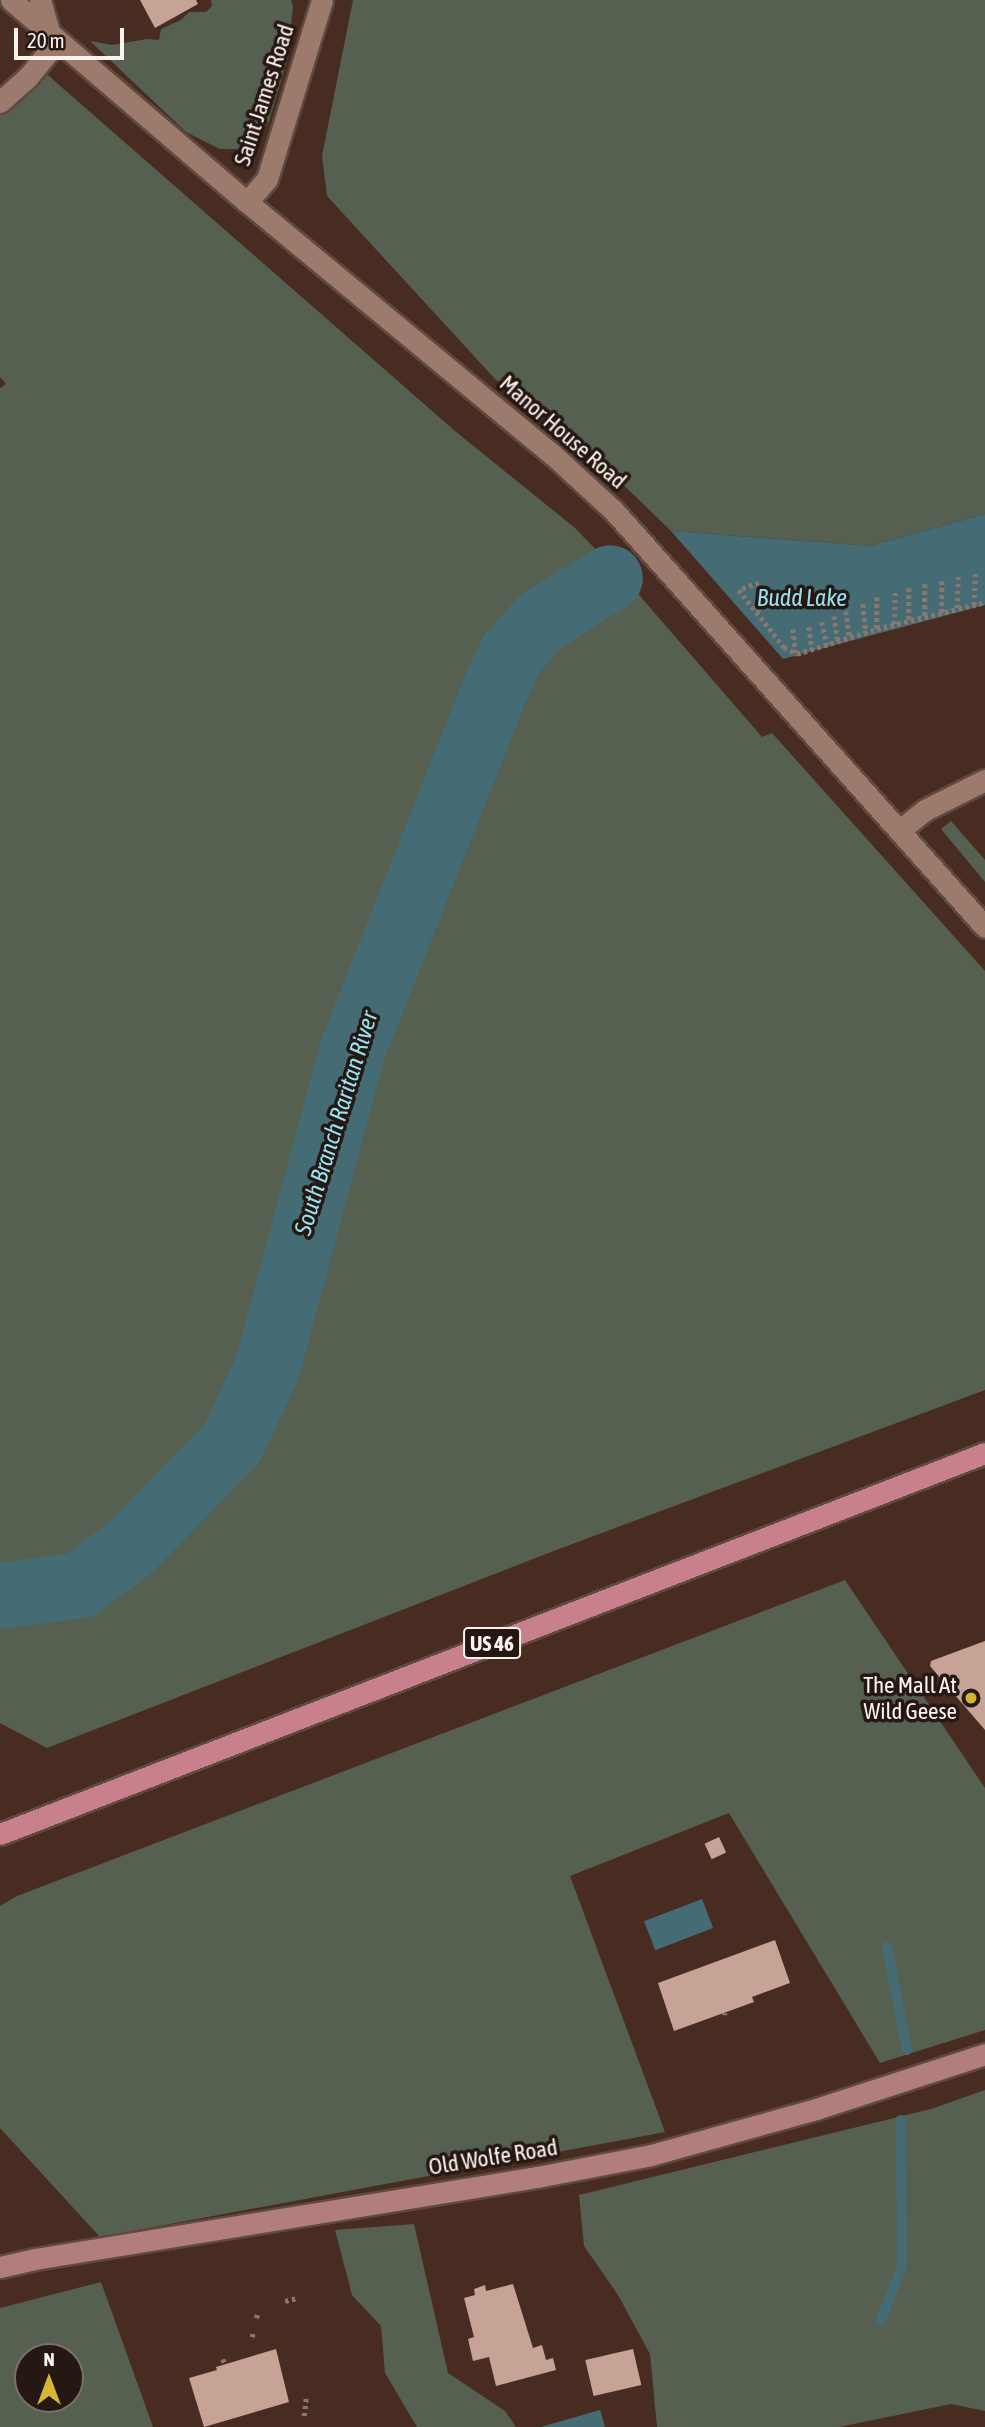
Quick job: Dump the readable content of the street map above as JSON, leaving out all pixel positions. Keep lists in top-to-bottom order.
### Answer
{
  "streets": {
    "main road": ["US 46"],
    "street": ["Saint James Road", "Manor House Road", "Old Wolfe Road"]
  },
  "crossings": [
    ["Saint James Road", "Manor House Road"]
  ],
  "water": ["Budd Lake", "South Branch Raritan River"],
  "places": ["The Mall At Wild Geese"],
  "scale_bar": "20 m",
  "north": "top"
}
